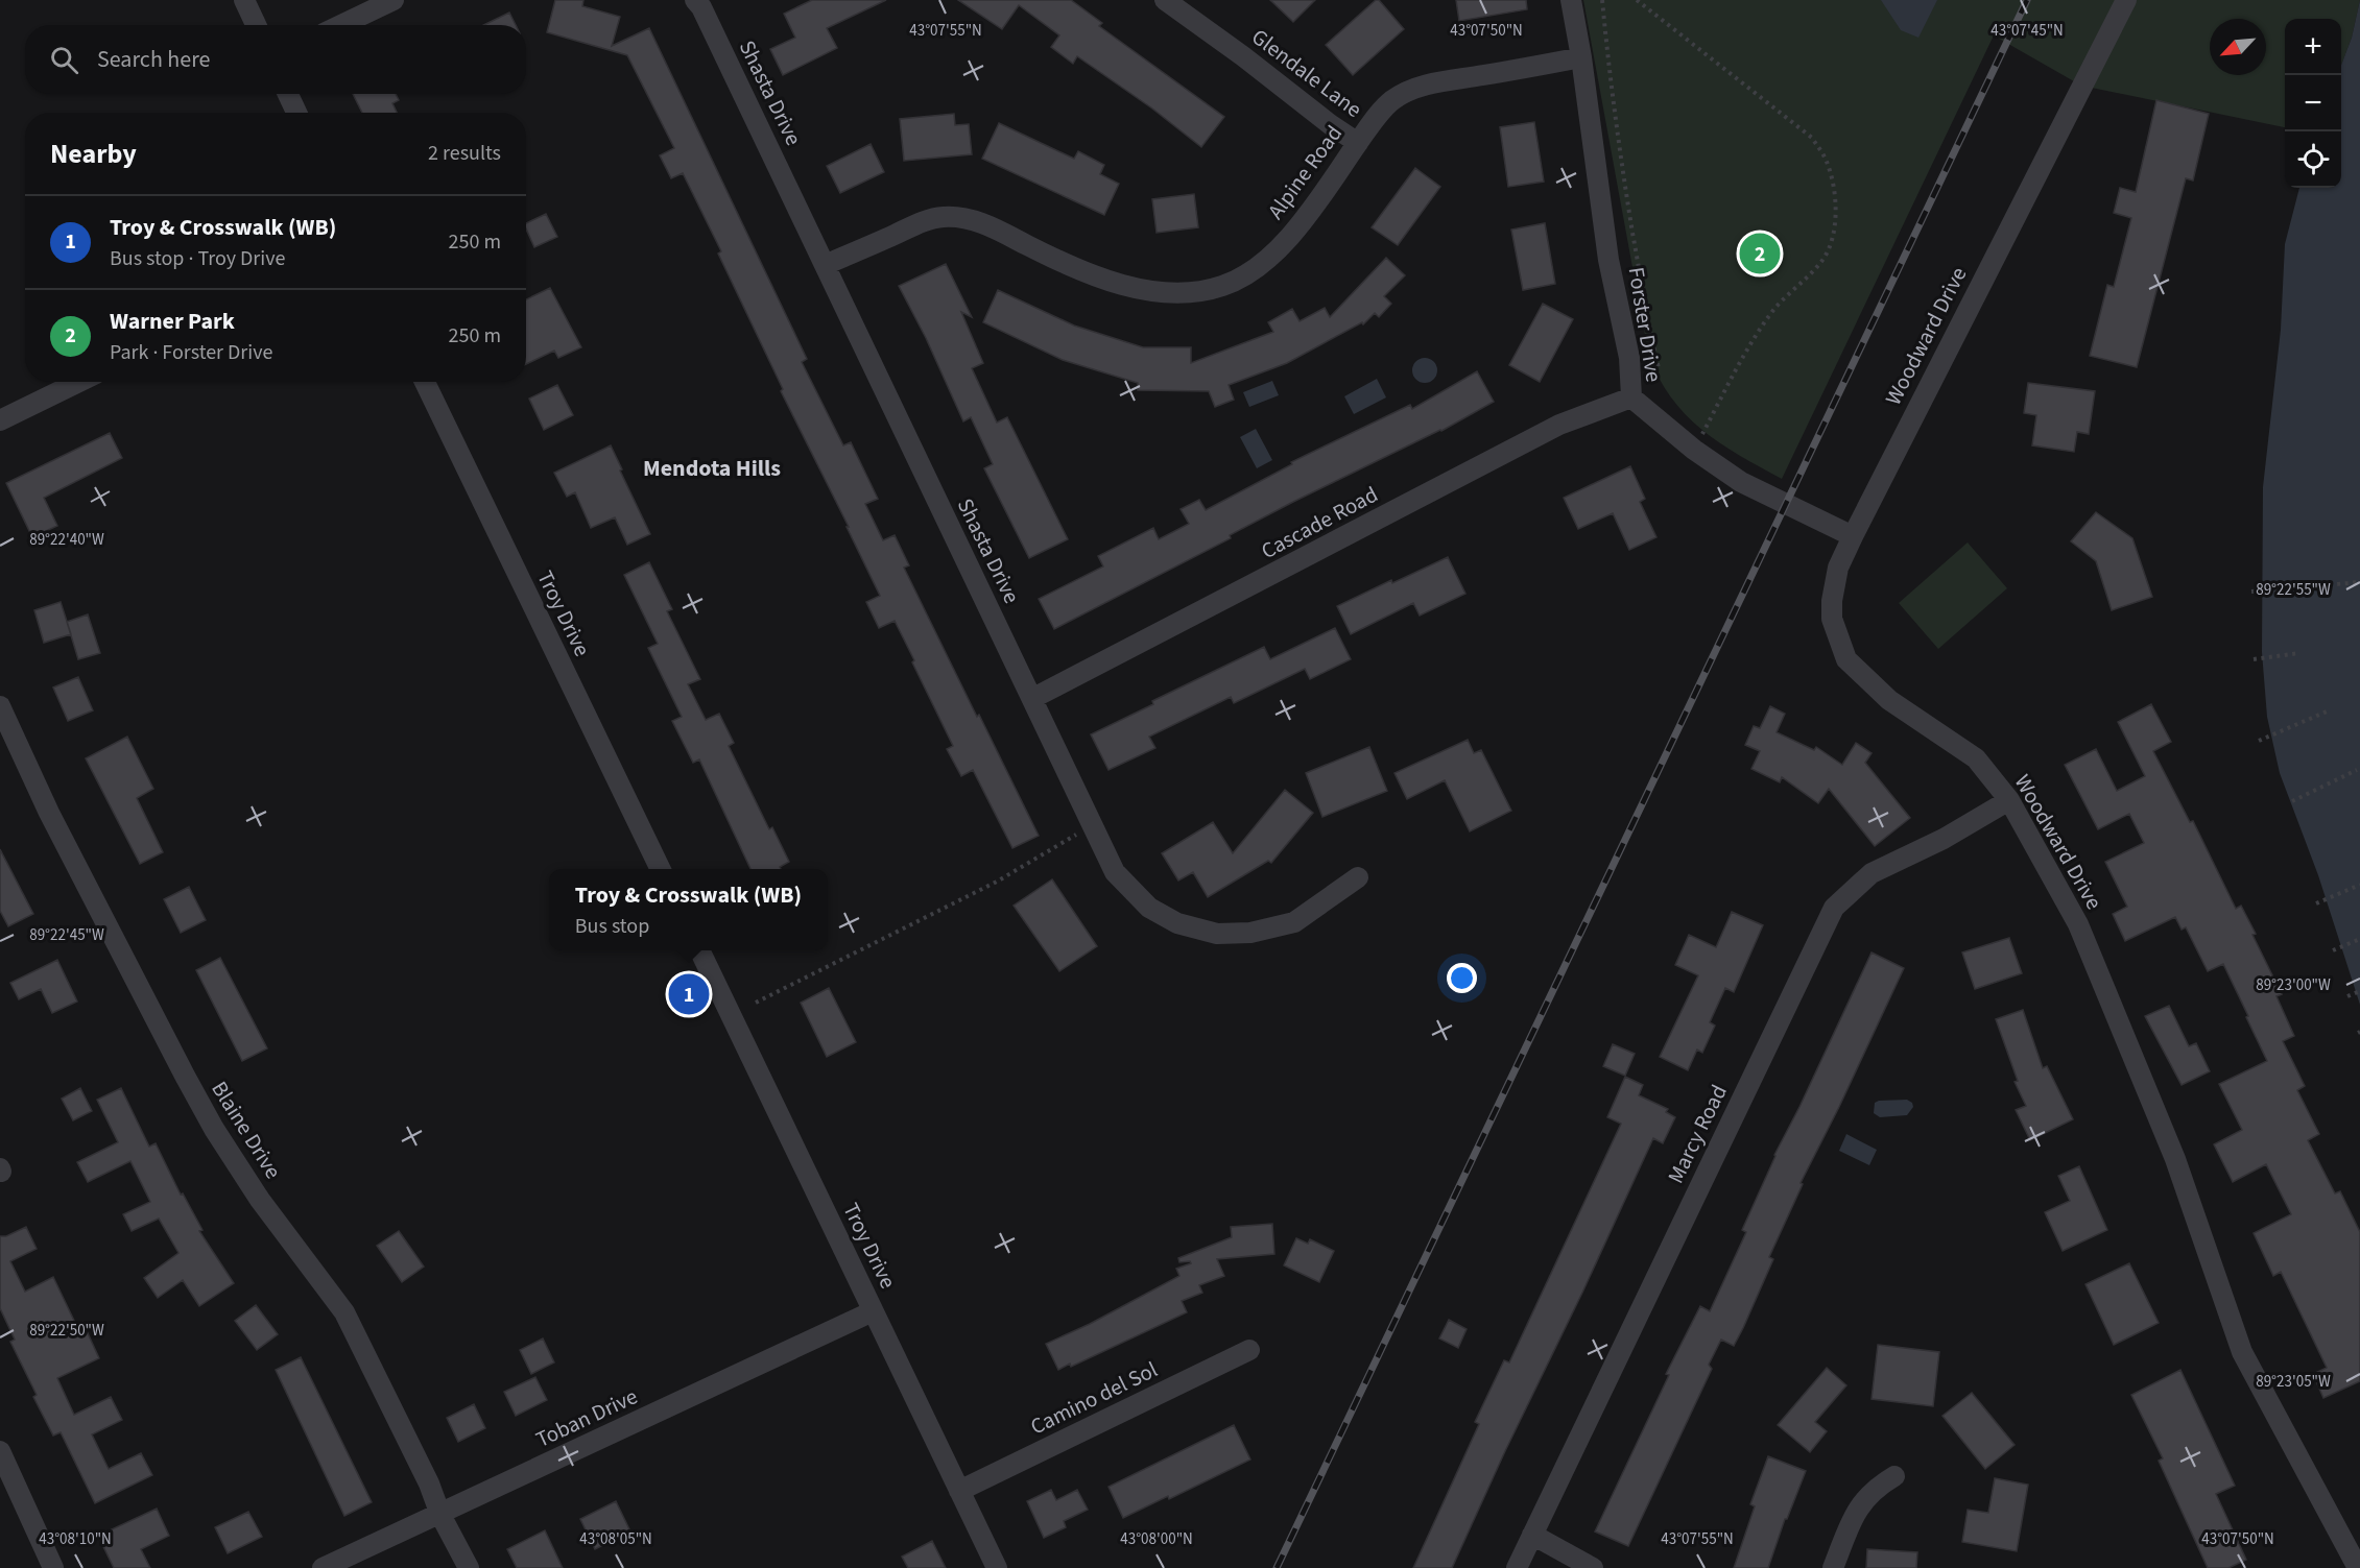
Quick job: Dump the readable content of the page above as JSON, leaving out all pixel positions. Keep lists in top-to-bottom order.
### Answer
{
  "streets": {
    "street": [
      "Glendale Lane",
      "Shasta Drive",
      "Alpine Road",
      "Forster Drive",
      "Woodward Drive",
      "Cascade Road",
      "Troy Drive",
      "Blaine Drive",
      "Marcy Road",
      "Camino del Sol",
      "Toban Drive"
    ]
  },
  "crossings": [
    ["Glendale Lane", "Alpine Road"],
    ["Shasta Drive", "Alpine Road"],
    ["Shasta Drive", "Cascade Road"],
    ["Alpine Road", "Forster Drive"],
    ["Forster Drive", "Woodward Drive"],
    ["Forster Drive", "Cascade Road"],
    ["Woodward Drive", "Marcy Road"],
    ["Troy Drive", "Camino del Sol"],
    ["Troy Drive", "Toban Drive"],
    ["Blaine Drive", "Toban Drive"]
  ],
  "districts": ["Mendota Hills"],
  "north": "bottom left",
  "page": {
    "map_buttons": ["+", "−"],
    "search": "Search here",
    "heading": ["Nearby", "2 results"],
    "list": [
      {
        "mark": "1",
        "name": "Troy & Crosswalk (WB)",
        "note": "Bus stop · Troy Drive",
        "value": "250 m"
      },
      {
        "mark": "2",
        "name": "Warner Park",
        "note": "Park · Forster Drive",
        "value": "250 m"
      }
    ],
    "pins": ["2", "1"],
    "popup": ["Troy & Crosswalk (WB)", "Bus stop"]
  },
  "coordinates": [
    "43°07'45\"N",
    "43°07'55\"N",
    "43°07'50\"N",
    "89°22'40\"W",
    "89°22'55\"W",
    "89°22'45\"W",
    "89°23'00\"W",
    "89°22'50\"W",
    "89°23'05\"W",
    "43°08'10\"N",
    "43°08'05\"N",
    "43°08'00\"N"
  ]
}
